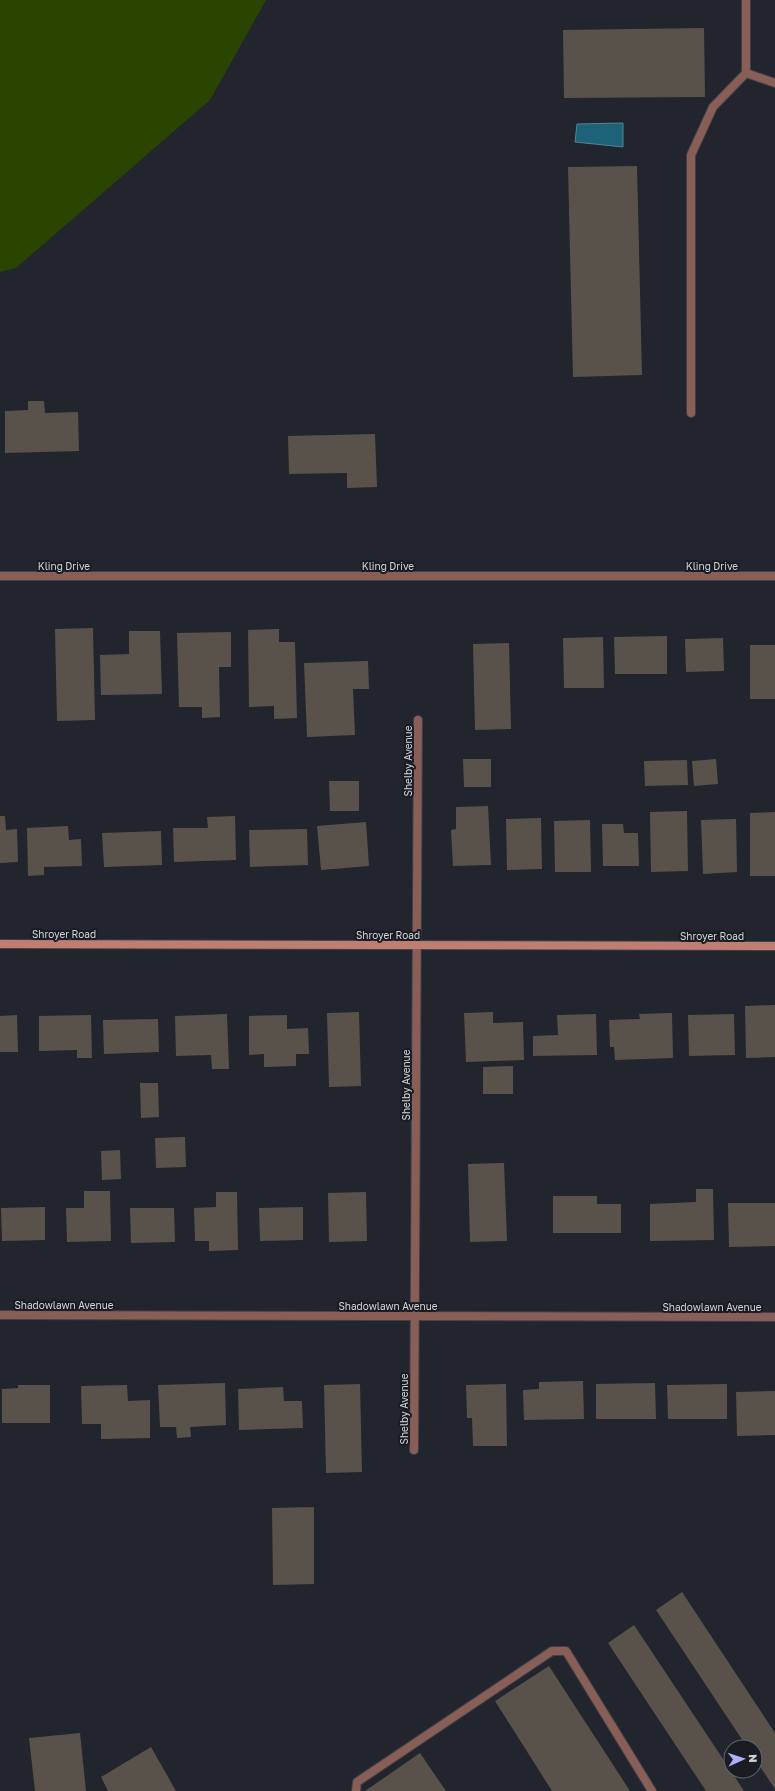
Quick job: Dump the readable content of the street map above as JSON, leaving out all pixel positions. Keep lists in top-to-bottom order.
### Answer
{
  "streets": {
    "main road": ["Shroyer Road"],
    "street": ["Kling Drive", "Shelby Avenue", "Shadowlawn Avenue"]
  },
  "crossings": [
    ["Shelby Avenue", "Shroyer Road"],
    ["Shelby Avenue", "Shadowlawn Avenue"]
  ],
  "north": "right"
}
